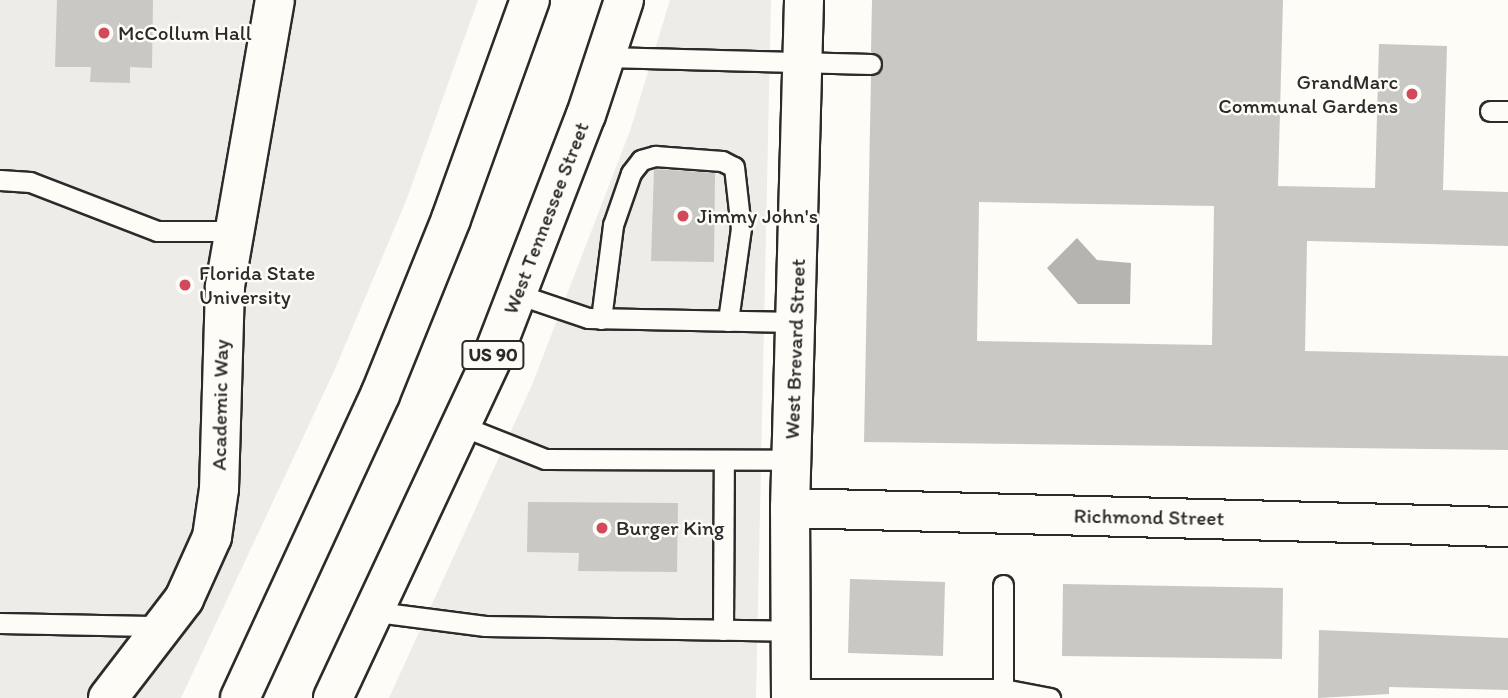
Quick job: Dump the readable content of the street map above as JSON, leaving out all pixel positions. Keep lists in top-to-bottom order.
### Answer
{
  "streets": {
    "street": [
      "West Tennessee Street",
      "West Brevard Street",
      "US 90",
      "Academic Way",
      "Richmond Street"
    ]
  },
  "crossings": [
    ["West Brevard Street", "Richmond Street"]
  ],
  "places": [
    "McCollum Hall",
    "GrandMarc Communal Gardens",
    "Jimmy John's",
    "Florida State University",
    "Burger King"
  ]
}
